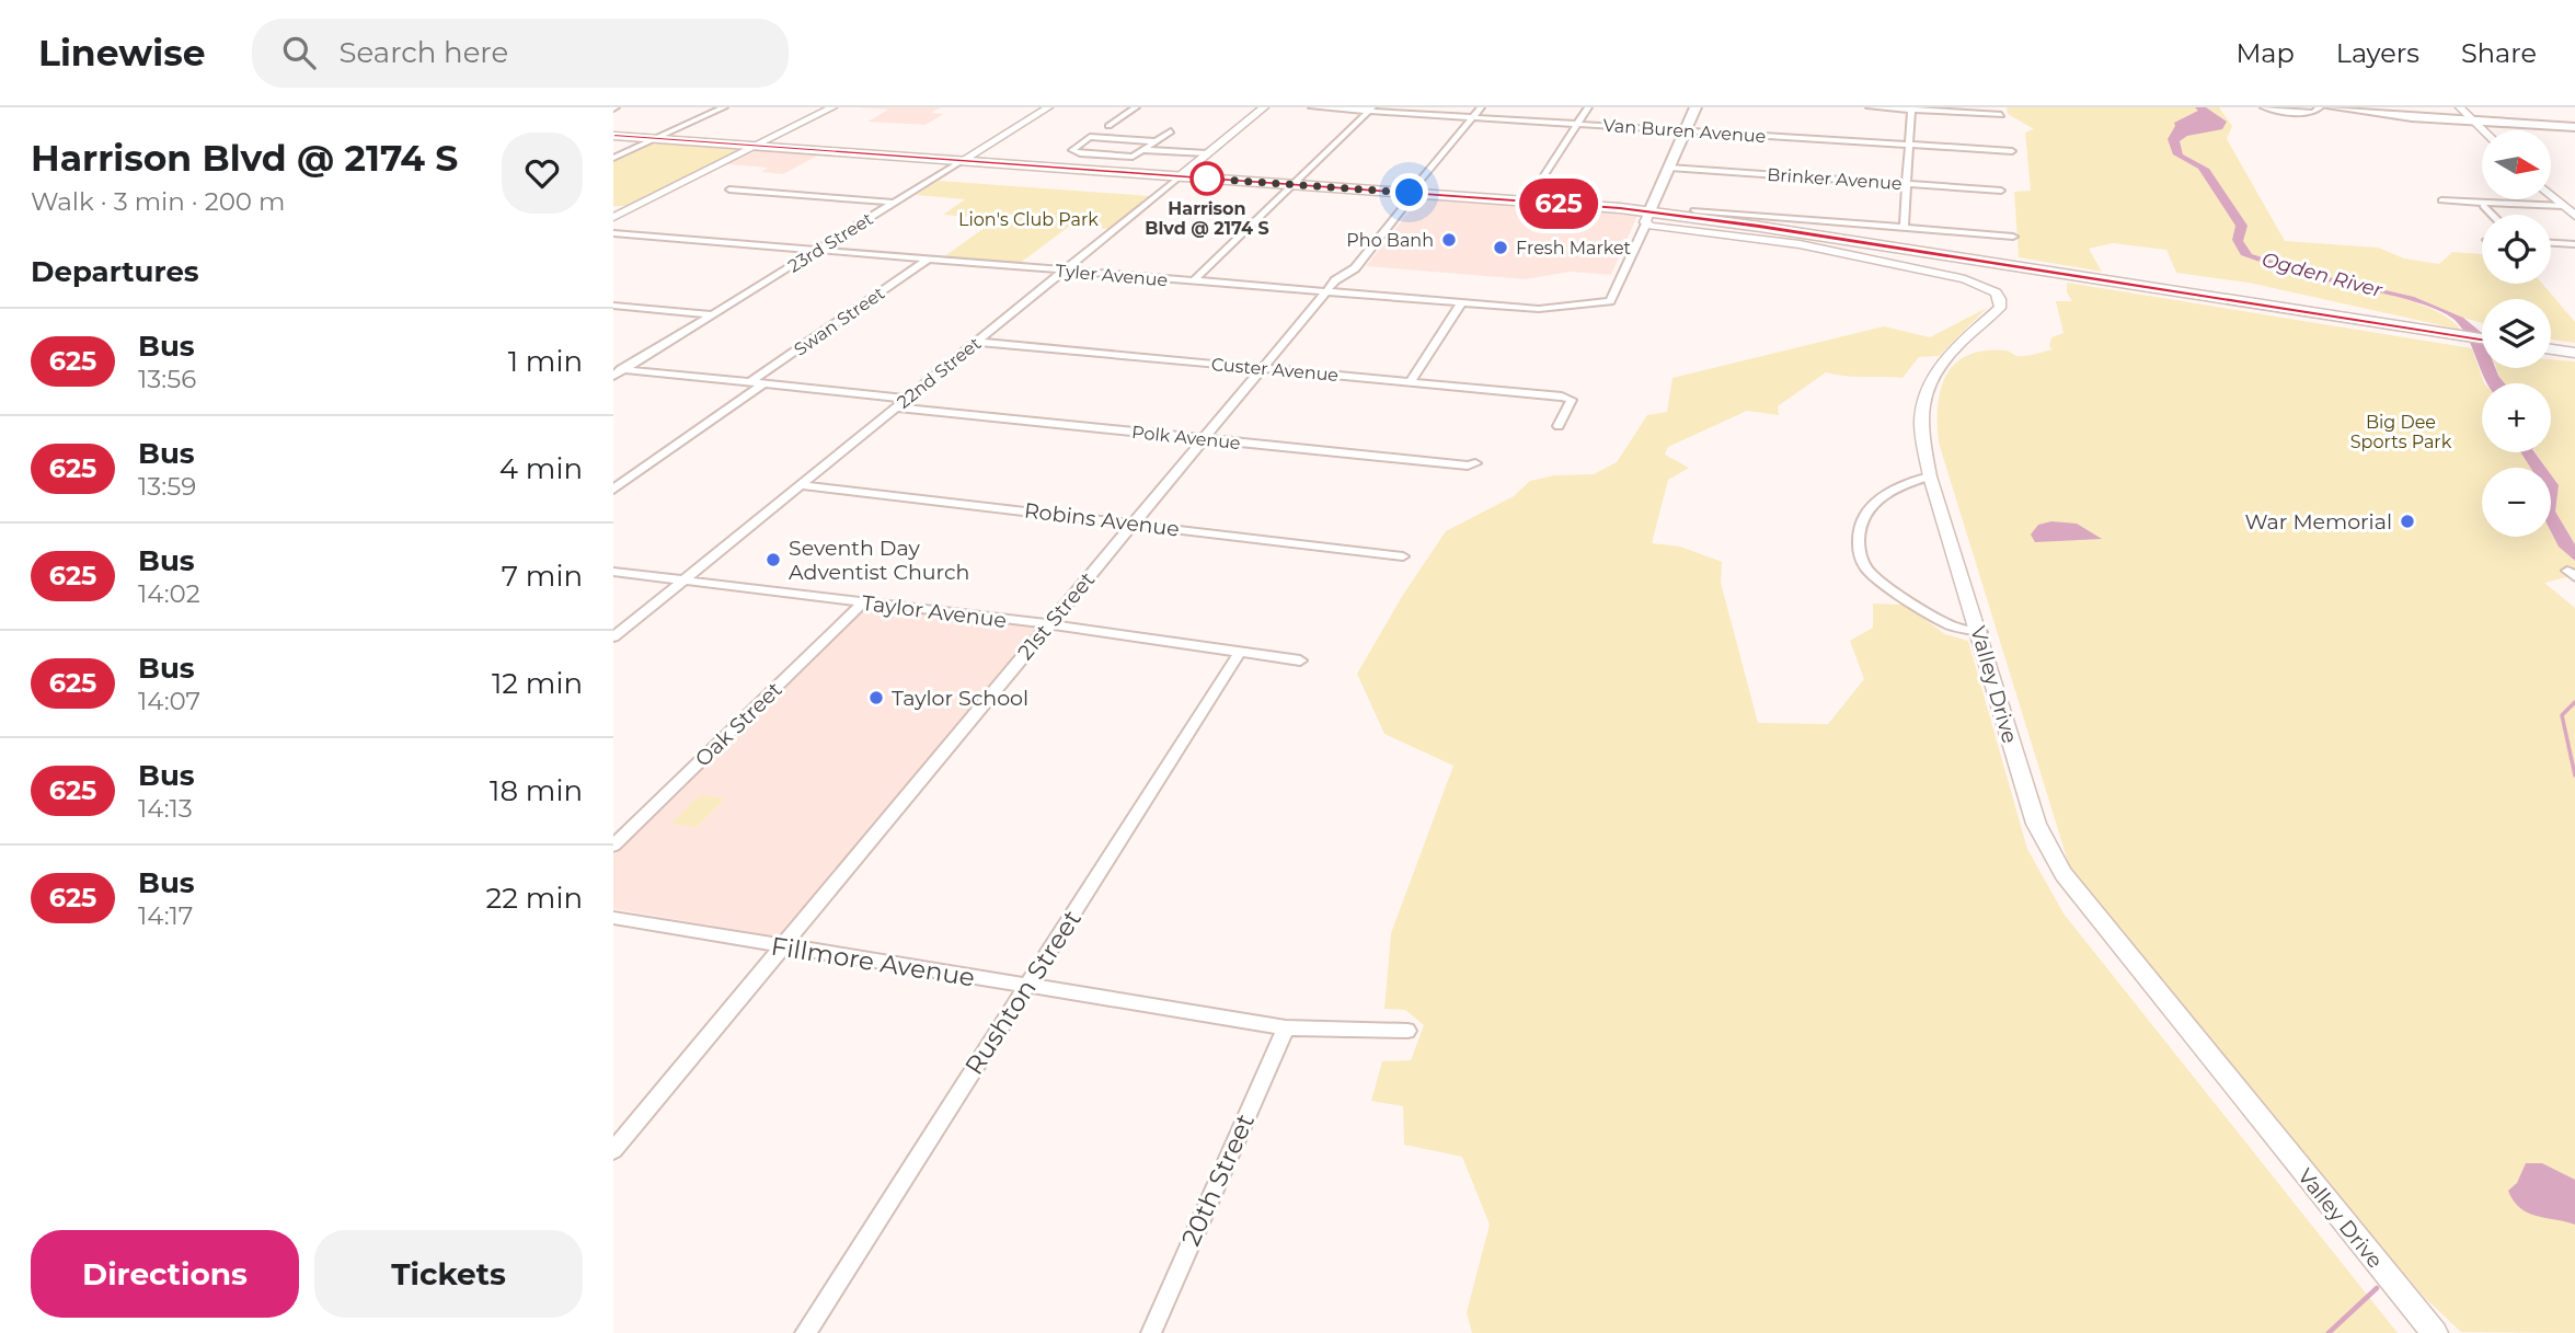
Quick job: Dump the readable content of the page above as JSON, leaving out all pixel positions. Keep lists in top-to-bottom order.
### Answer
{
  "streets": {
    "street": [
      "Van Buren Avenue",
      "Brinker Avenue",
      "23rd Street",
      "Tyler Avenue",
      "Swan Street",
      "Custer Avenue",
      "22nd Street",
      "Polk Avenue",
      "Robins Avenue",
      "Taylor Avenue",
      "21st Street",
      "Valley Drive",
      "Oak Street",
      "Fillmore Avenue",
      "Rushton Street",
      "20th Street"
    ]
  },
  "crossings": [
    ["Van Buren Avenue", "21st Street"],
    ["23rd Street", "Tyler Avenue"],
    ["Tyler Avenue", "Swan Street"],
    ["Tyler Avenue", "22nd Street"],
    ["Tyler Avenue", "21st Street"],
    ["Tyler Avenue", "Valley Drive"],
    ["Custer Avenue", "22nd Street"],
    ["Custer Avenue", "21st Street"],
    ["22nd Street", "Polk Avenue"],
    ["22nd Street", "Robins Avenue"],
    ["22nd Street", "Taylor Avenue"],
    ["Polk Avenue", "21st Street"],
    ["Robins Avenue", "21st Street"],
    ["Taylor Avenue", "21st Street"],
    ["Taylor Avenue", "Oak Street"],
    ["Taylor Avenue", "Rushton Street"],
    ["21st Street", "Fillmore Avenue"],
    ["Fillmore Avenue", "Rushton Street"],
    ["Fillmore Avenue", "20th Street"]
  ],
  "water": ["Ogden River"],
  "parks": ["Lion's Club Park", "Big Dee Sports Park"],
  "places": [
    "Harrison Blvd @ 2174 S",
    "Pho Banh",
    "Fresh Market",
    "War Memorial",
    "Seventh Day Adventist Church",
    "Taylor School"
  ],
  "lines": ["bus line 625"],
  "north": "right",
  "page": {
    "header": "Linewise",
    "search": "Search here",
    "nav": ["Map", "Layers", "Share"],
    "heading": [
      ["Harrison Blvd @ 2174 S", "Walk · 3 min · 200 m"],
      "Departures"
    ],
    "on_map": "625",
    "map_buttons": ["+", "−"],
    "list": [
      {
        "mark": "625",
        "name": "Bus",
        "note": "13:56",
        "value": "1 min"
      },
      {
        "mark": "625",
        "name": "Bus",
        "note": "13:59",
        "value": "4 min"
      },
      {
        "mark": "625",
        "name": "Bus",
        "note": "14:02",
        "value": "7 min"
      },
      {
        "mark": "625",
        "name": "Bus",
        "note": "14:07",
        "value": "12 min"
      },
      {
        "mark": "625",
        "name": "Bus",
        "note": "14:13",
        "value": "18 min"
      },
      {
        "mark": "625",
        "name": "Bus",
        "note": "14:17",
        "value": "22 min"
      }
    ],
    "buttons": ["Directions", "Tickets"]
  }
}
